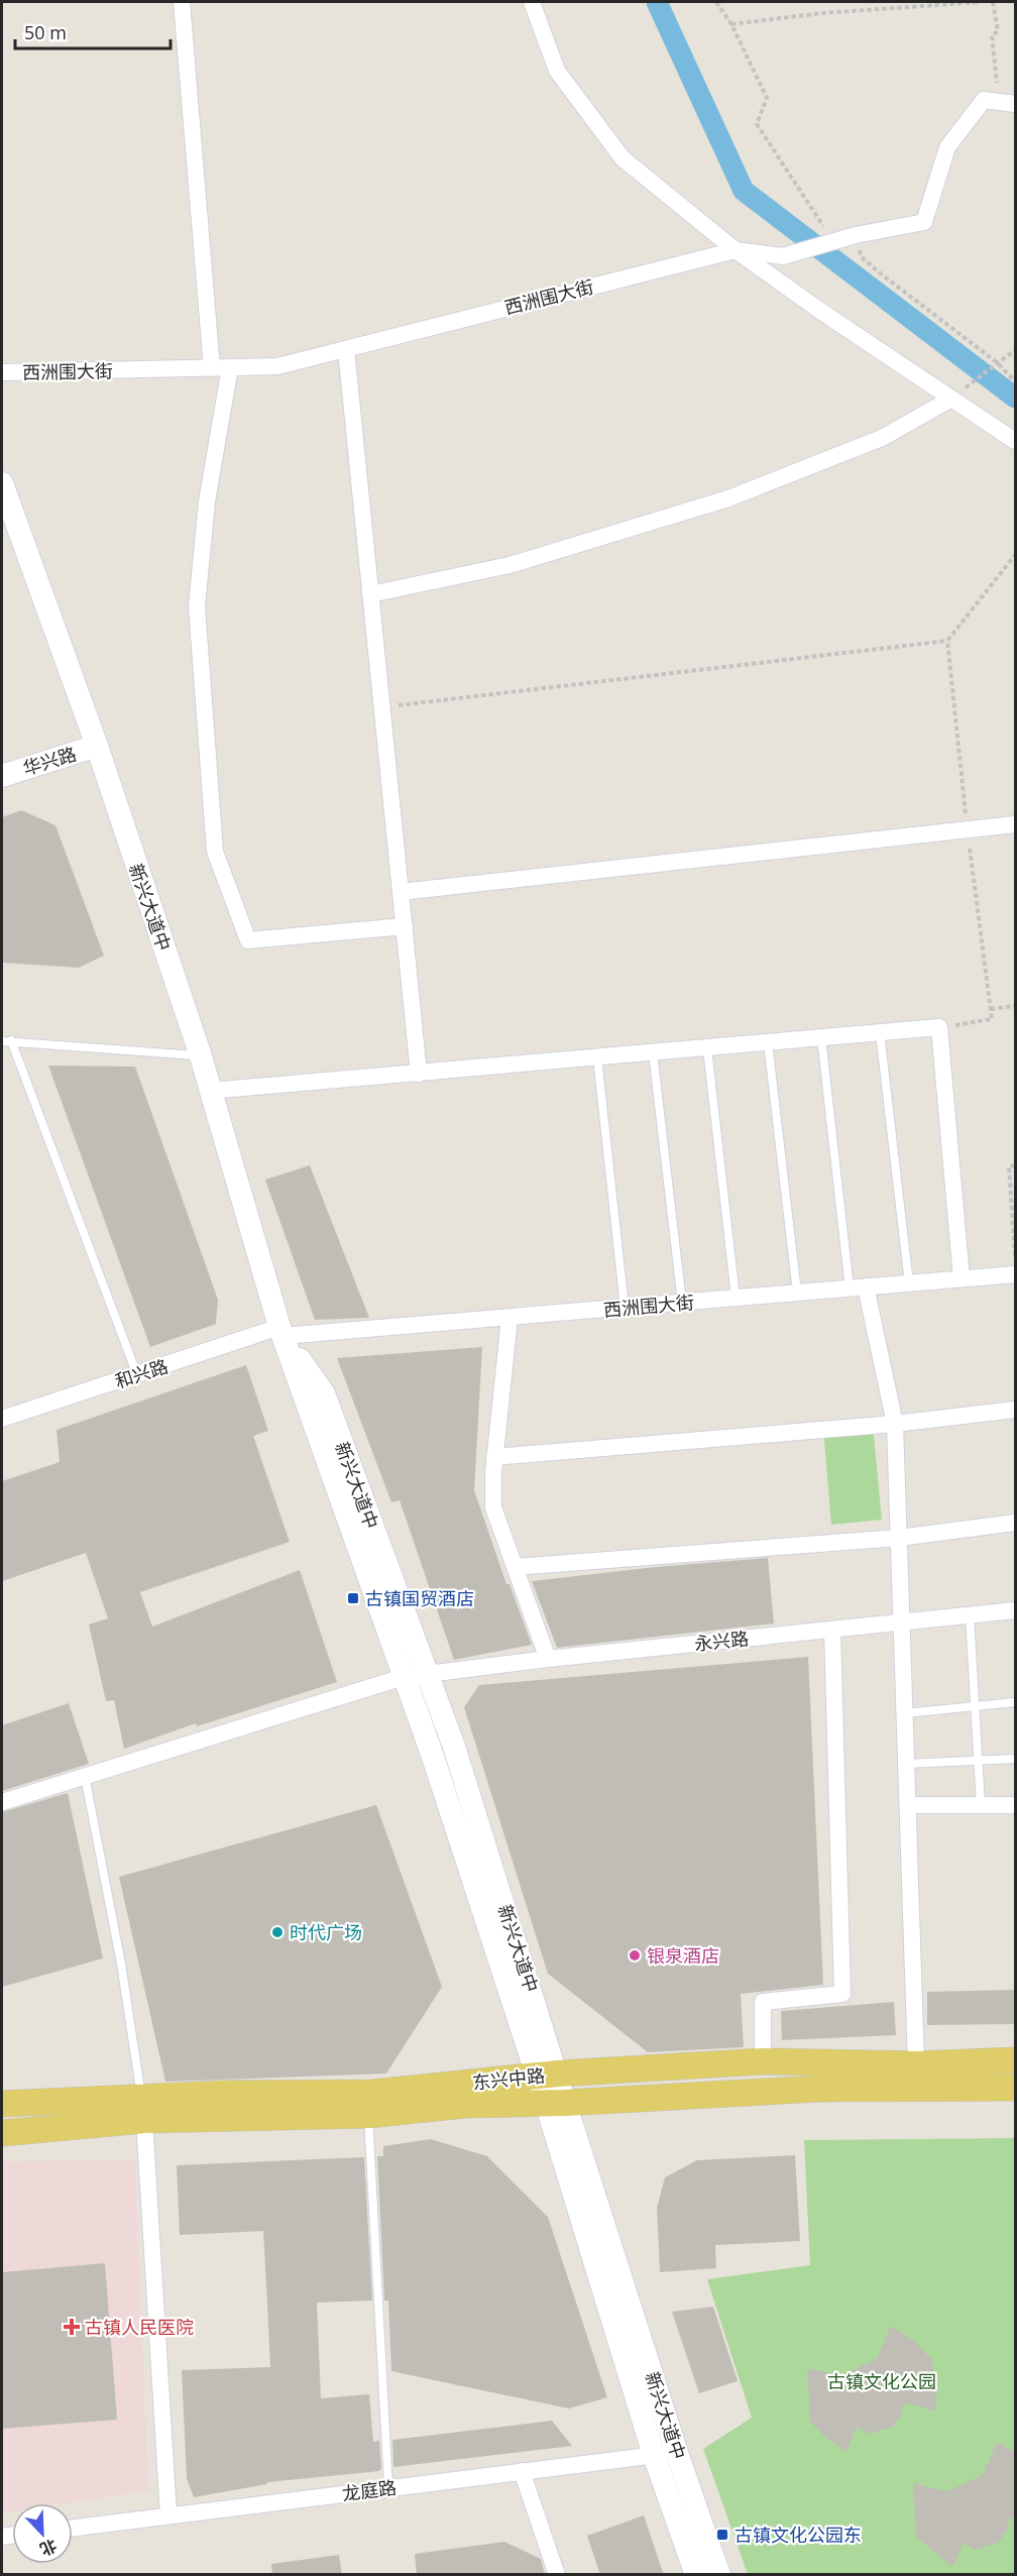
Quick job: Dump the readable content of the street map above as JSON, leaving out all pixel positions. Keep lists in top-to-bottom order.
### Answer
{
  "streets": {
    "main road": ["华兴路", "新兴大道中", "东兴中路"],
    "street": [
      "西洲围大街",
      "和兴路",
      "永兴路",
      "龙庭路"
    ]
  },
  "crossings": [
    ["西洲围大街", "新兴大道中"],
    ["西洲围大街", "和兴路"],
    ["华兴路", "新兴大道中"],
    ["新兴大道中", "和兴路"],
    ["新兴大道中", "永兴路"],
    ["新兴大道中", "东兴中路"],
    ["新兴大道中", "龙庭路"]
  ],
  "parks": ["古镇文化公园"],
  "places": {
    "transit": ["古镇国贸酒店", "古镇文化公园东"],
    "other": ["时代广场", "银泉酒店"],
    "health": ["古镇人民医院"]
  },
  "scale_bar": "50 m",
  "north": "bottom right"
}
